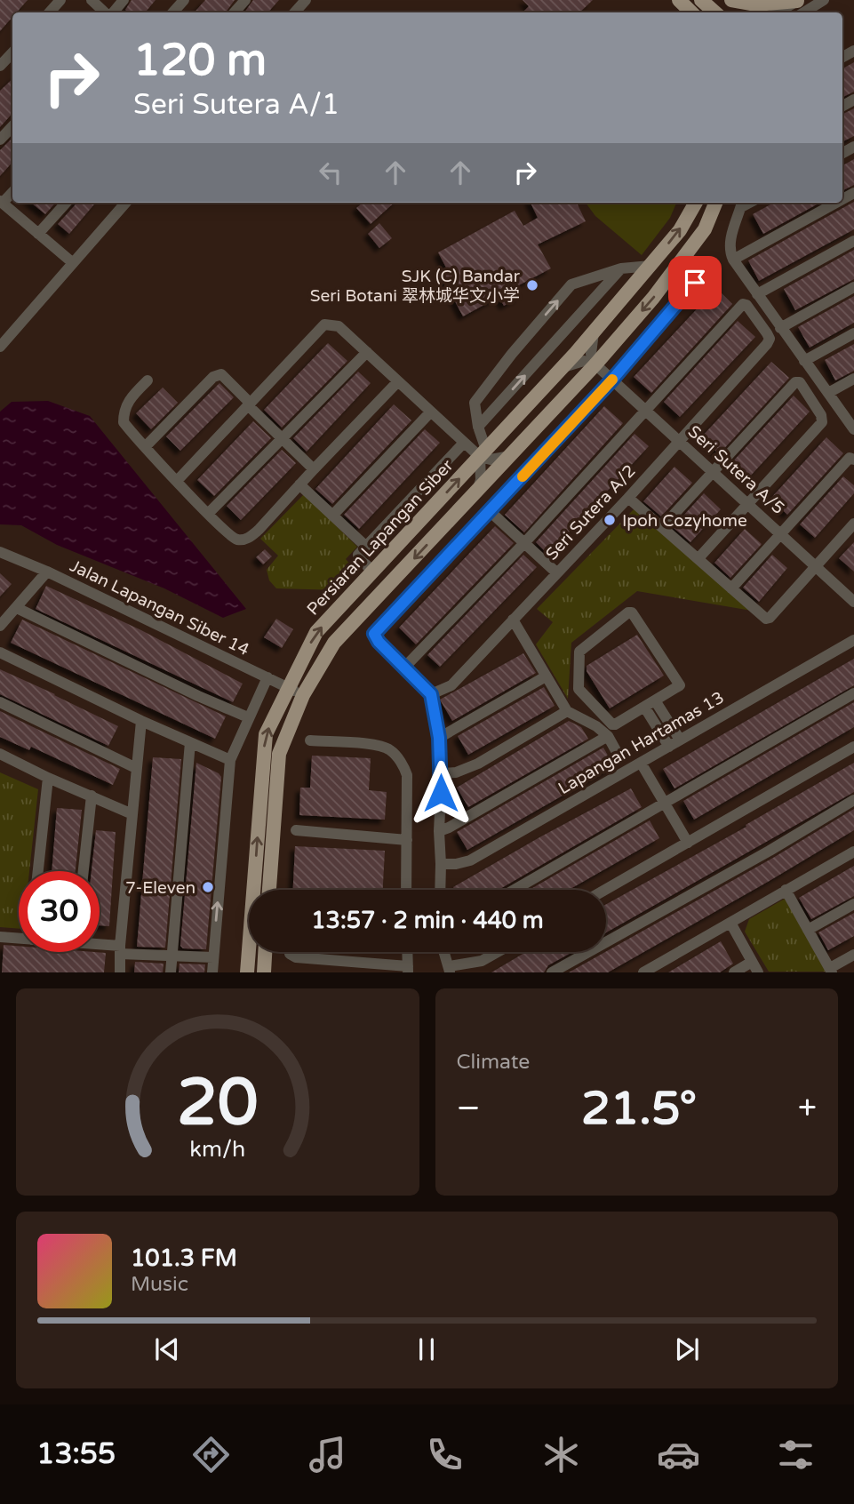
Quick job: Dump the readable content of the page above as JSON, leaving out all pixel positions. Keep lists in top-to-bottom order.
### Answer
{
  "streets": {
    "main road": ["Persiaran Lapangan Siber"],
    "street": [
      "Seri Sutera A/5",
      "Seri Sutera A/2",
      "Jalan Lapangan Siber 14",
      "Lapangan Hartamas 13"
    ]
  },
  "crossings": [
    ["Seri Sutera A/5", "Seri Sutera A/2"],
    ["Persiaran Lapangan Siber", "Jalan Lapangan Siber 14"]
  ],
  "places": ["SJK (C) Bandar Seri Botani 翠林城华文小学", "Ipoh Cozyhome", "7-Eleven"],
  "page": {
    "turn": ["120 m", "Seri Sutera A/1"],
    "limit": "30",
    "trip": "13:57 · 2 min · 440 m",
    "tile": "Climate",
    "heat": ["−", "21.5°", "+"],
    "song": ["101.3 FM", "Music"],
    "tabs": "13:55",
    "gauge": ["20", "km/h"]
  }
}
